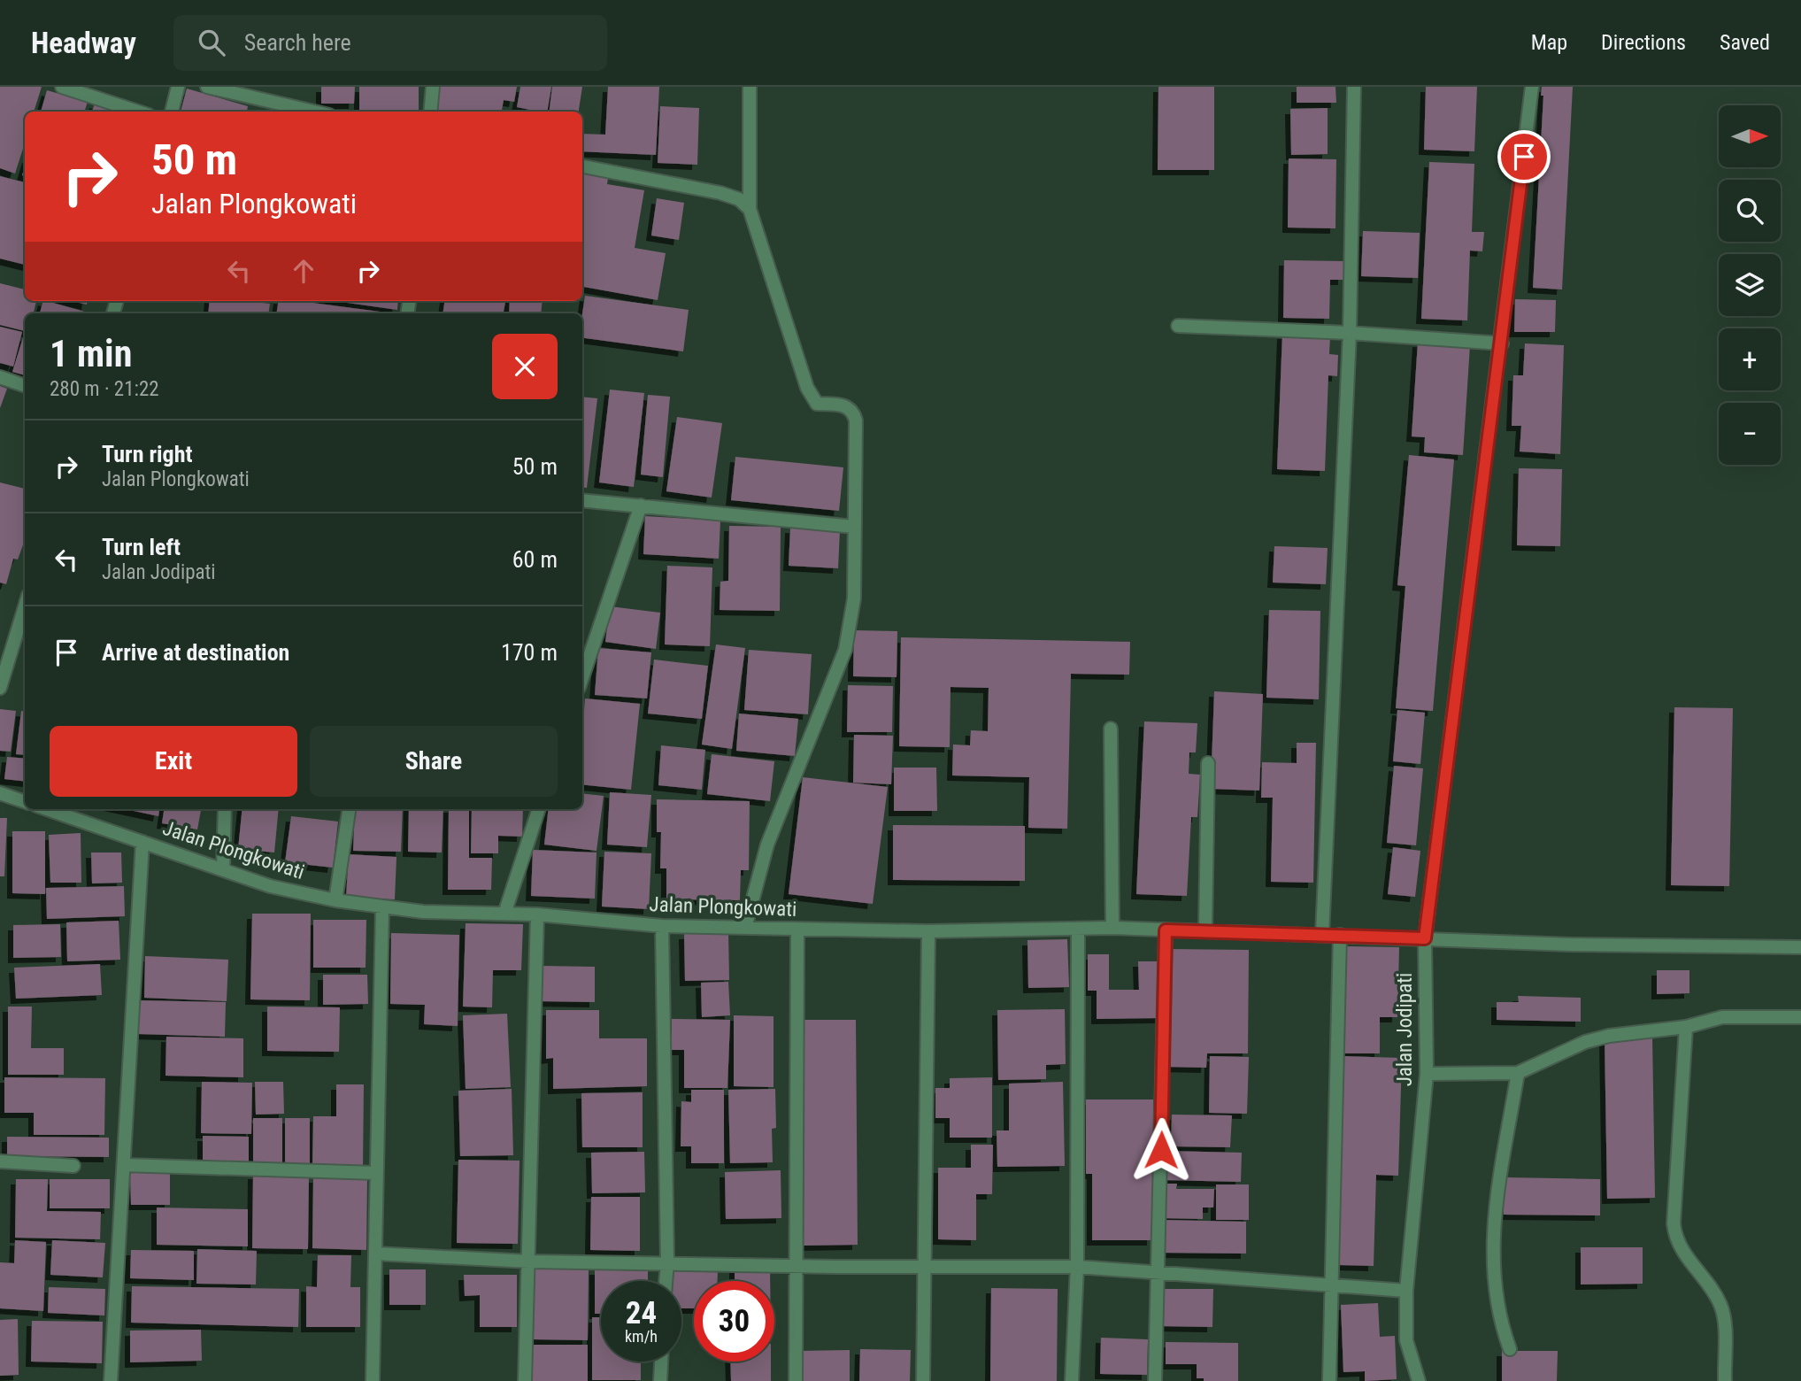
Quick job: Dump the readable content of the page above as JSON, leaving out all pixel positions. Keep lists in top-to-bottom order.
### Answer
{
  "streets": {
    "street": ["Jalan Plongkowati", "Jalan Jodipati"]
  },
  "crossings": [
    ["Jalan Plongkowati", "Jalan Jodipati"]
  ],
  "north": "right",
  "page": {
    "header": "Headway",
    "search": "Search here",
    "nav": ["Map", "Directions", "Saved"],
    "map_buttons": ["+", "−"],
    "turn": ["50 m", "Jalan Plongkowati"],
    "heading": ["1 min", "280 m · 21:22"],
    "list": [
      {
        "name": "Turn right",
        "note": "Jalan Plongkowati",
        "value": "50 m"
      },
      {
        "name": "Turn left",
        "note": "Jalan Jodipati",
        "value": "60 m"
      },
      {
        "name": "Arrive at destination",
        "value": "170 m"
      }
    ],
    "buttons": ["Exit", "Share"],
    "speed": "24 km/h",
    "limit": "30"
  }
}
